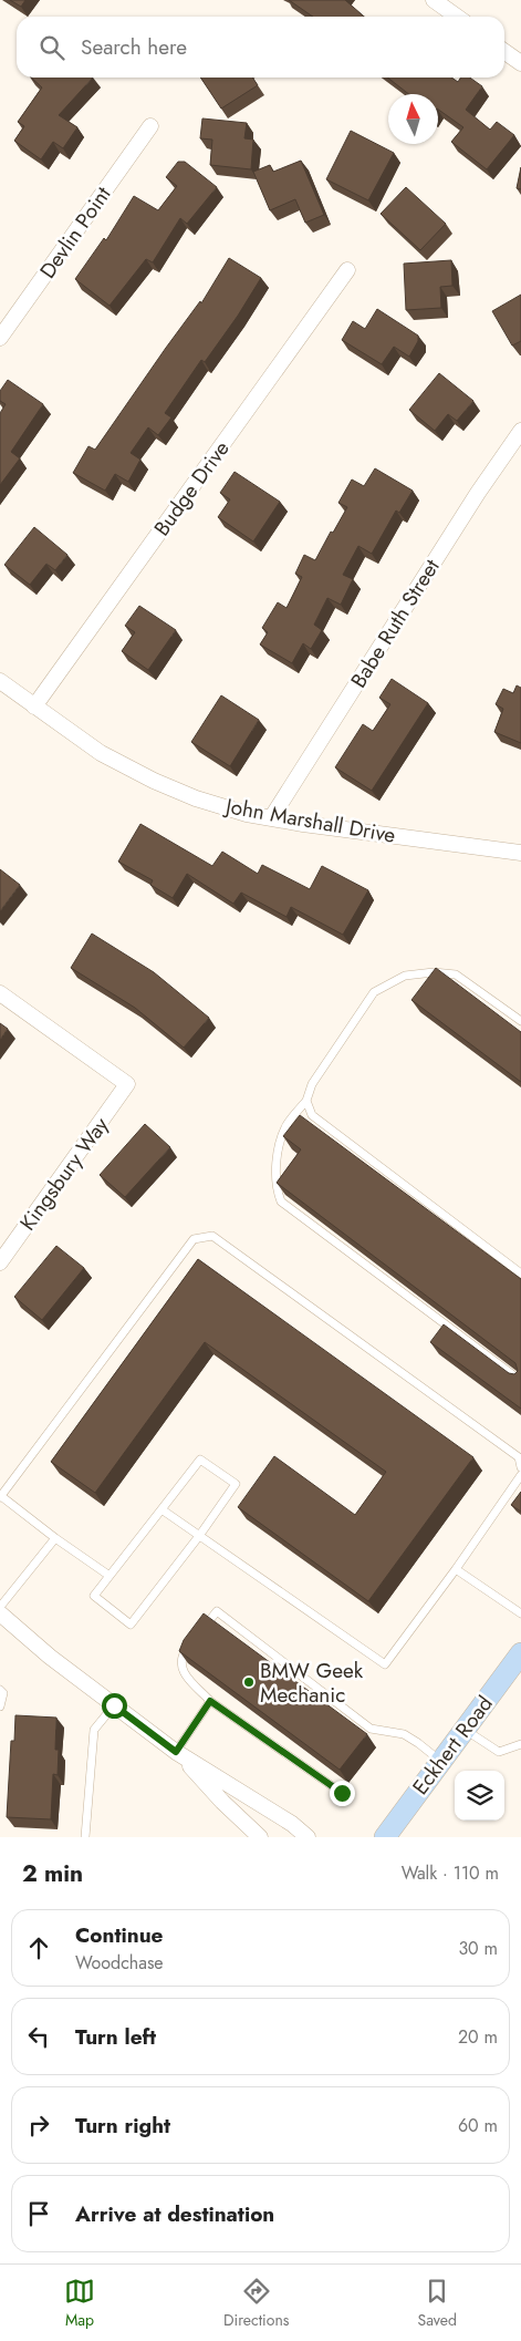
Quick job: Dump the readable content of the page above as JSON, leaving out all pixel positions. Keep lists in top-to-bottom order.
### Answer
{
  "streets": {
    "main road": ["Eckhert Road"],
    "street": [
      "Devlin Point",
      "Budge Drive",
      "Babe Ruth Street",
      "John Marshall Drive",
      "Kingsbury Way"
    ]
  },
  "crossings": [
    ["Budge Drive", "John Marshall Drive"],
    ["Babe Ruth Street", "John Marshall Drive"]
  ],
  "places": ["BMW Geek Mechanic"],
  "north": "top",
  "page": {
    "search": "Search here",
    "heading": ["2 min", "Walk · 110 m"],
    "list": [
      ["Continue", "Woodchase", "30 m"],
      ["Turn left", "20 m"],
      ["Turn right", "60 m"],
      "Arrive at destination"
    ],
    "nav": ["Map", "Directions", "Saved"]
  }
}
